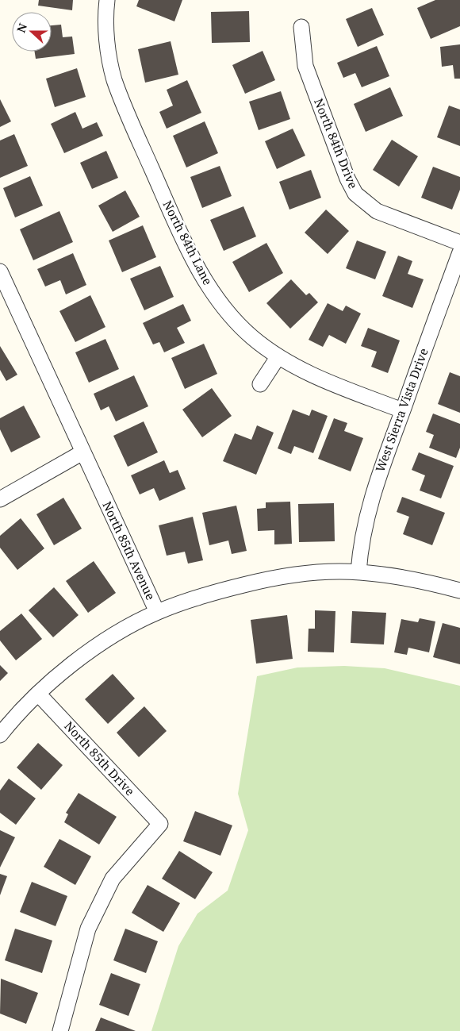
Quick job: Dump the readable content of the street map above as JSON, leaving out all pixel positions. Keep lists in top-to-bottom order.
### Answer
{
  "streets": {
    "street": [
      "North 84th Drive",
      "North 84th Lane",
      "West Sierra Vista Drive",
      "North 85th Avenue",
      "North 85th Drive"
    ]
  },
  "crossings": [
    ["North 84th Lane", "West Sierra Vista Drive"],
    ["West Sierra Vista Drive", "North 85th Avenue"]
  ],
  "north": "left"
}
